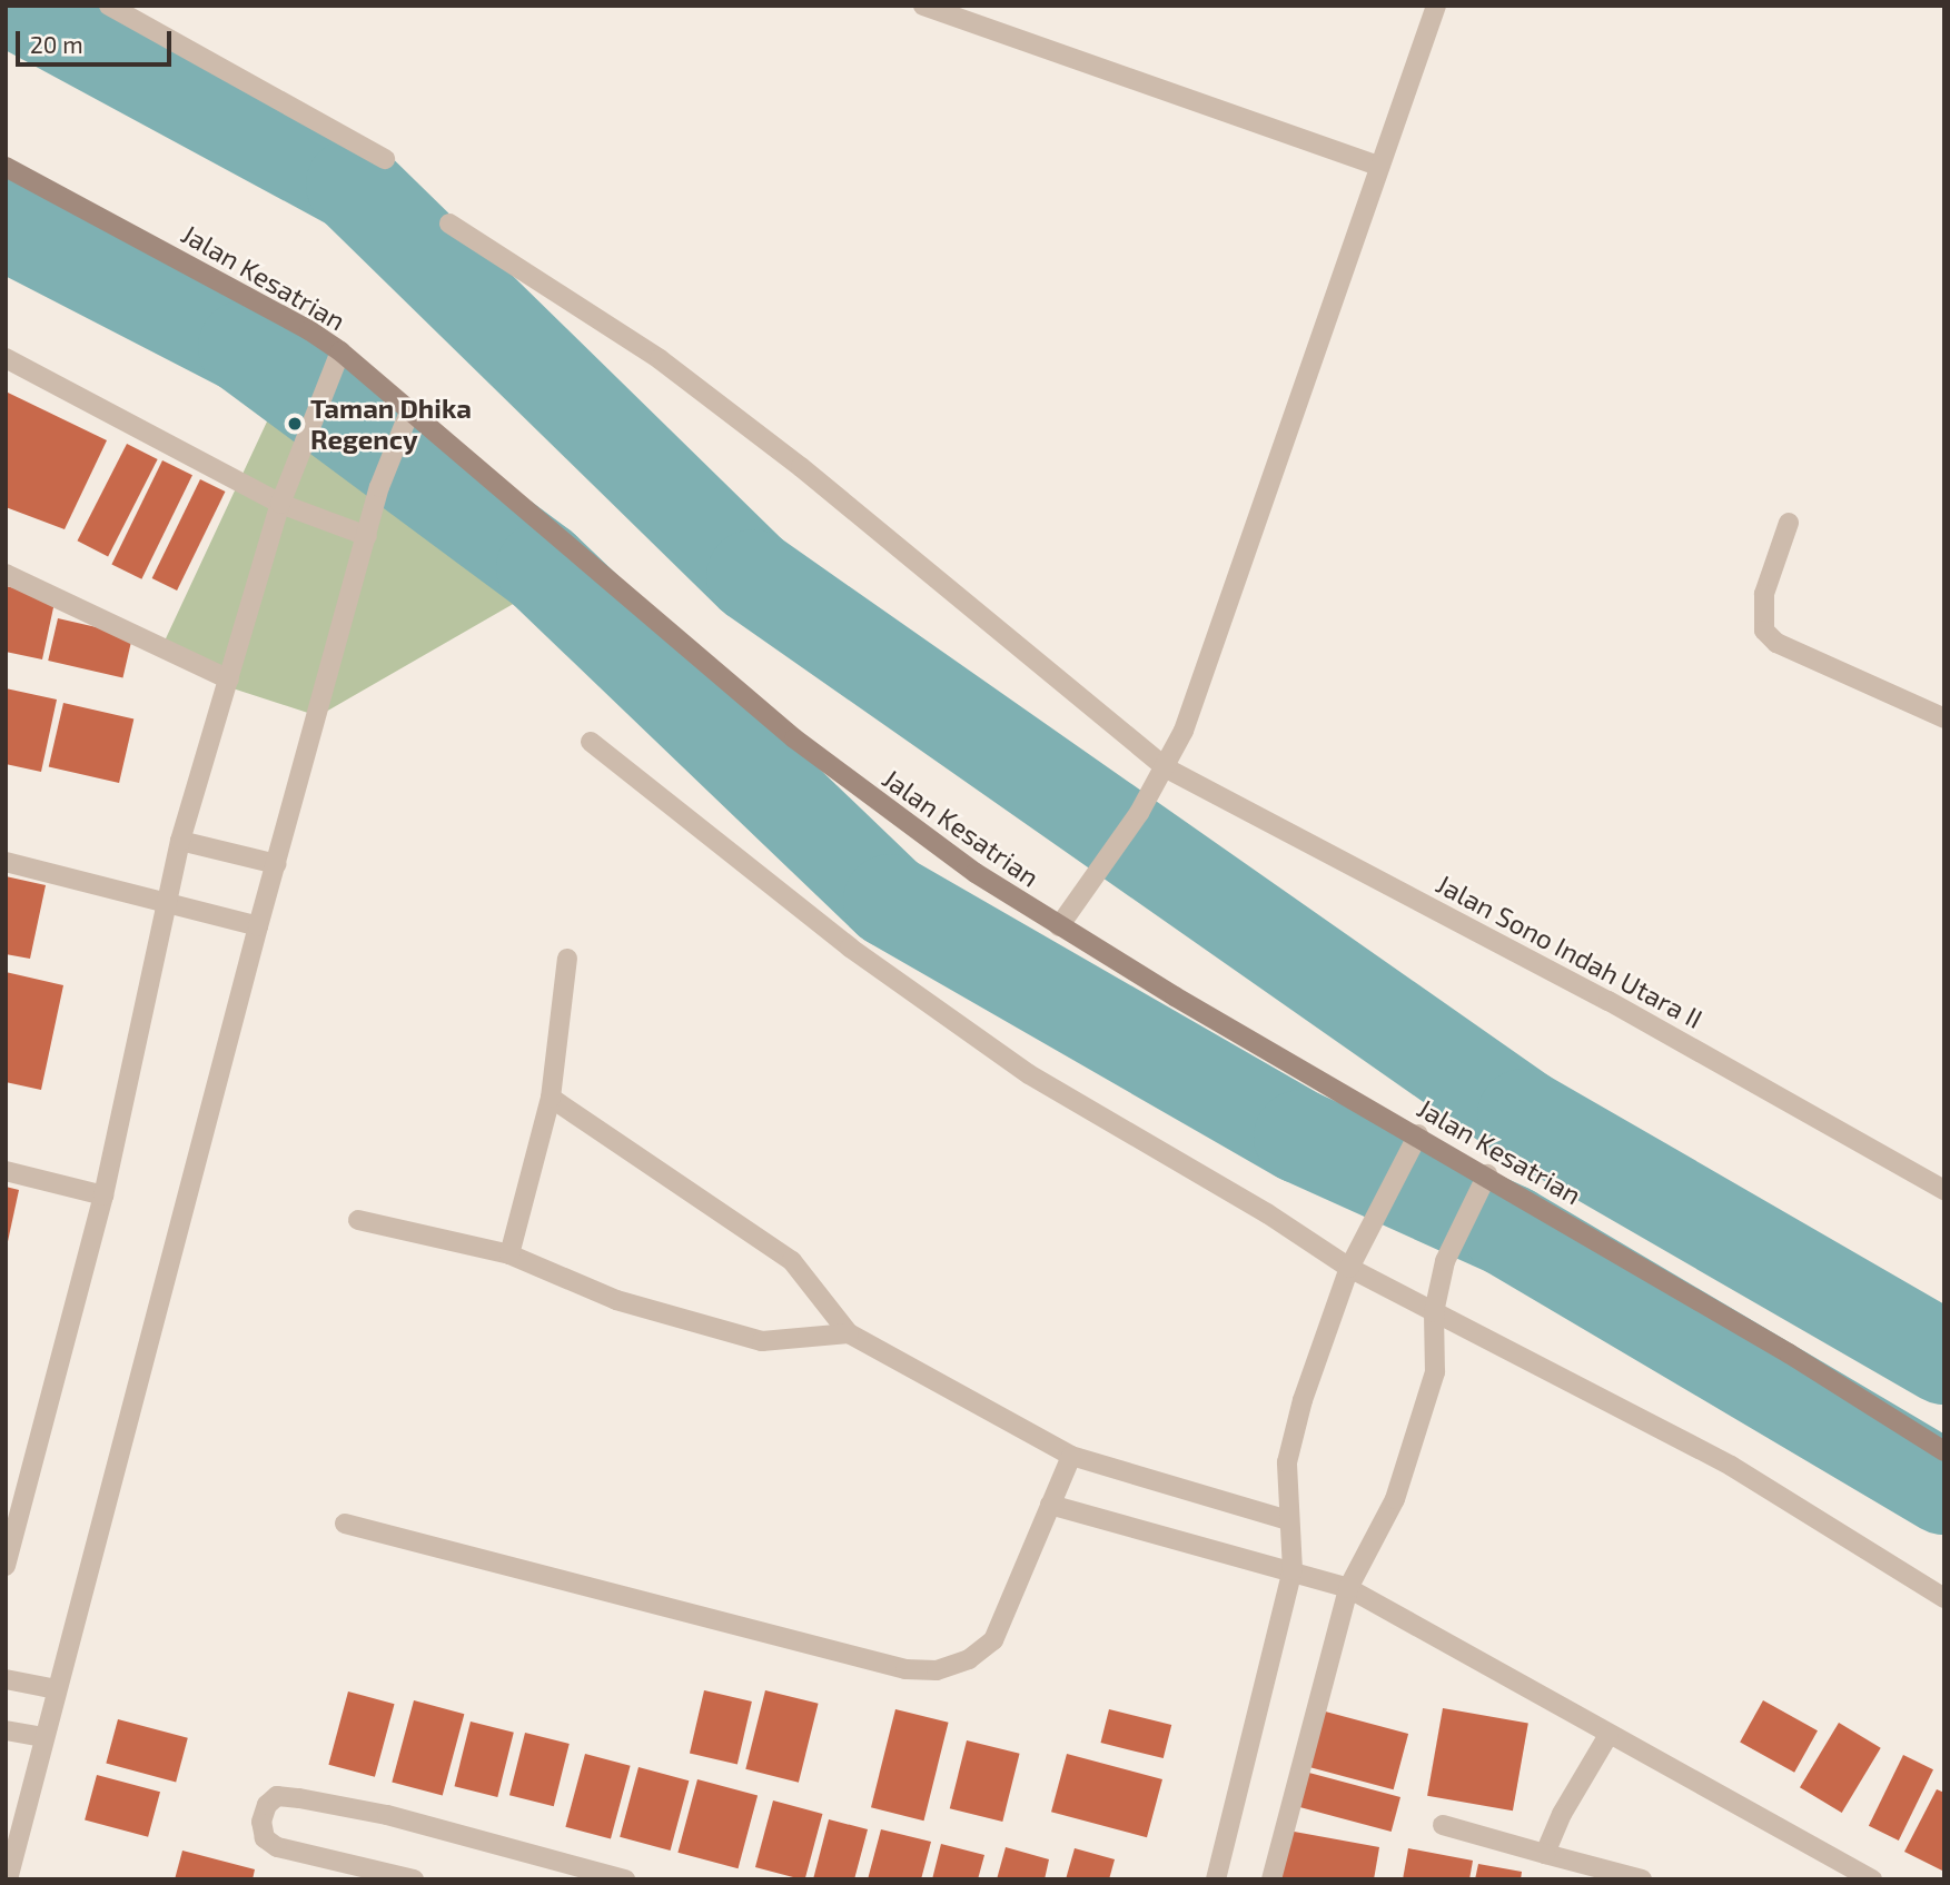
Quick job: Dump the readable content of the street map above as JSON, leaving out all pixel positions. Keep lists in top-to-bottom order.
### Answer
{
  "streets": {
    "street": ["Jalan Kesatrian", "Jalan Sono Indah Utara II"]
  },
  "places": ["Taman Dhika Regency"],
  "scale_bar": "20 m"
}
